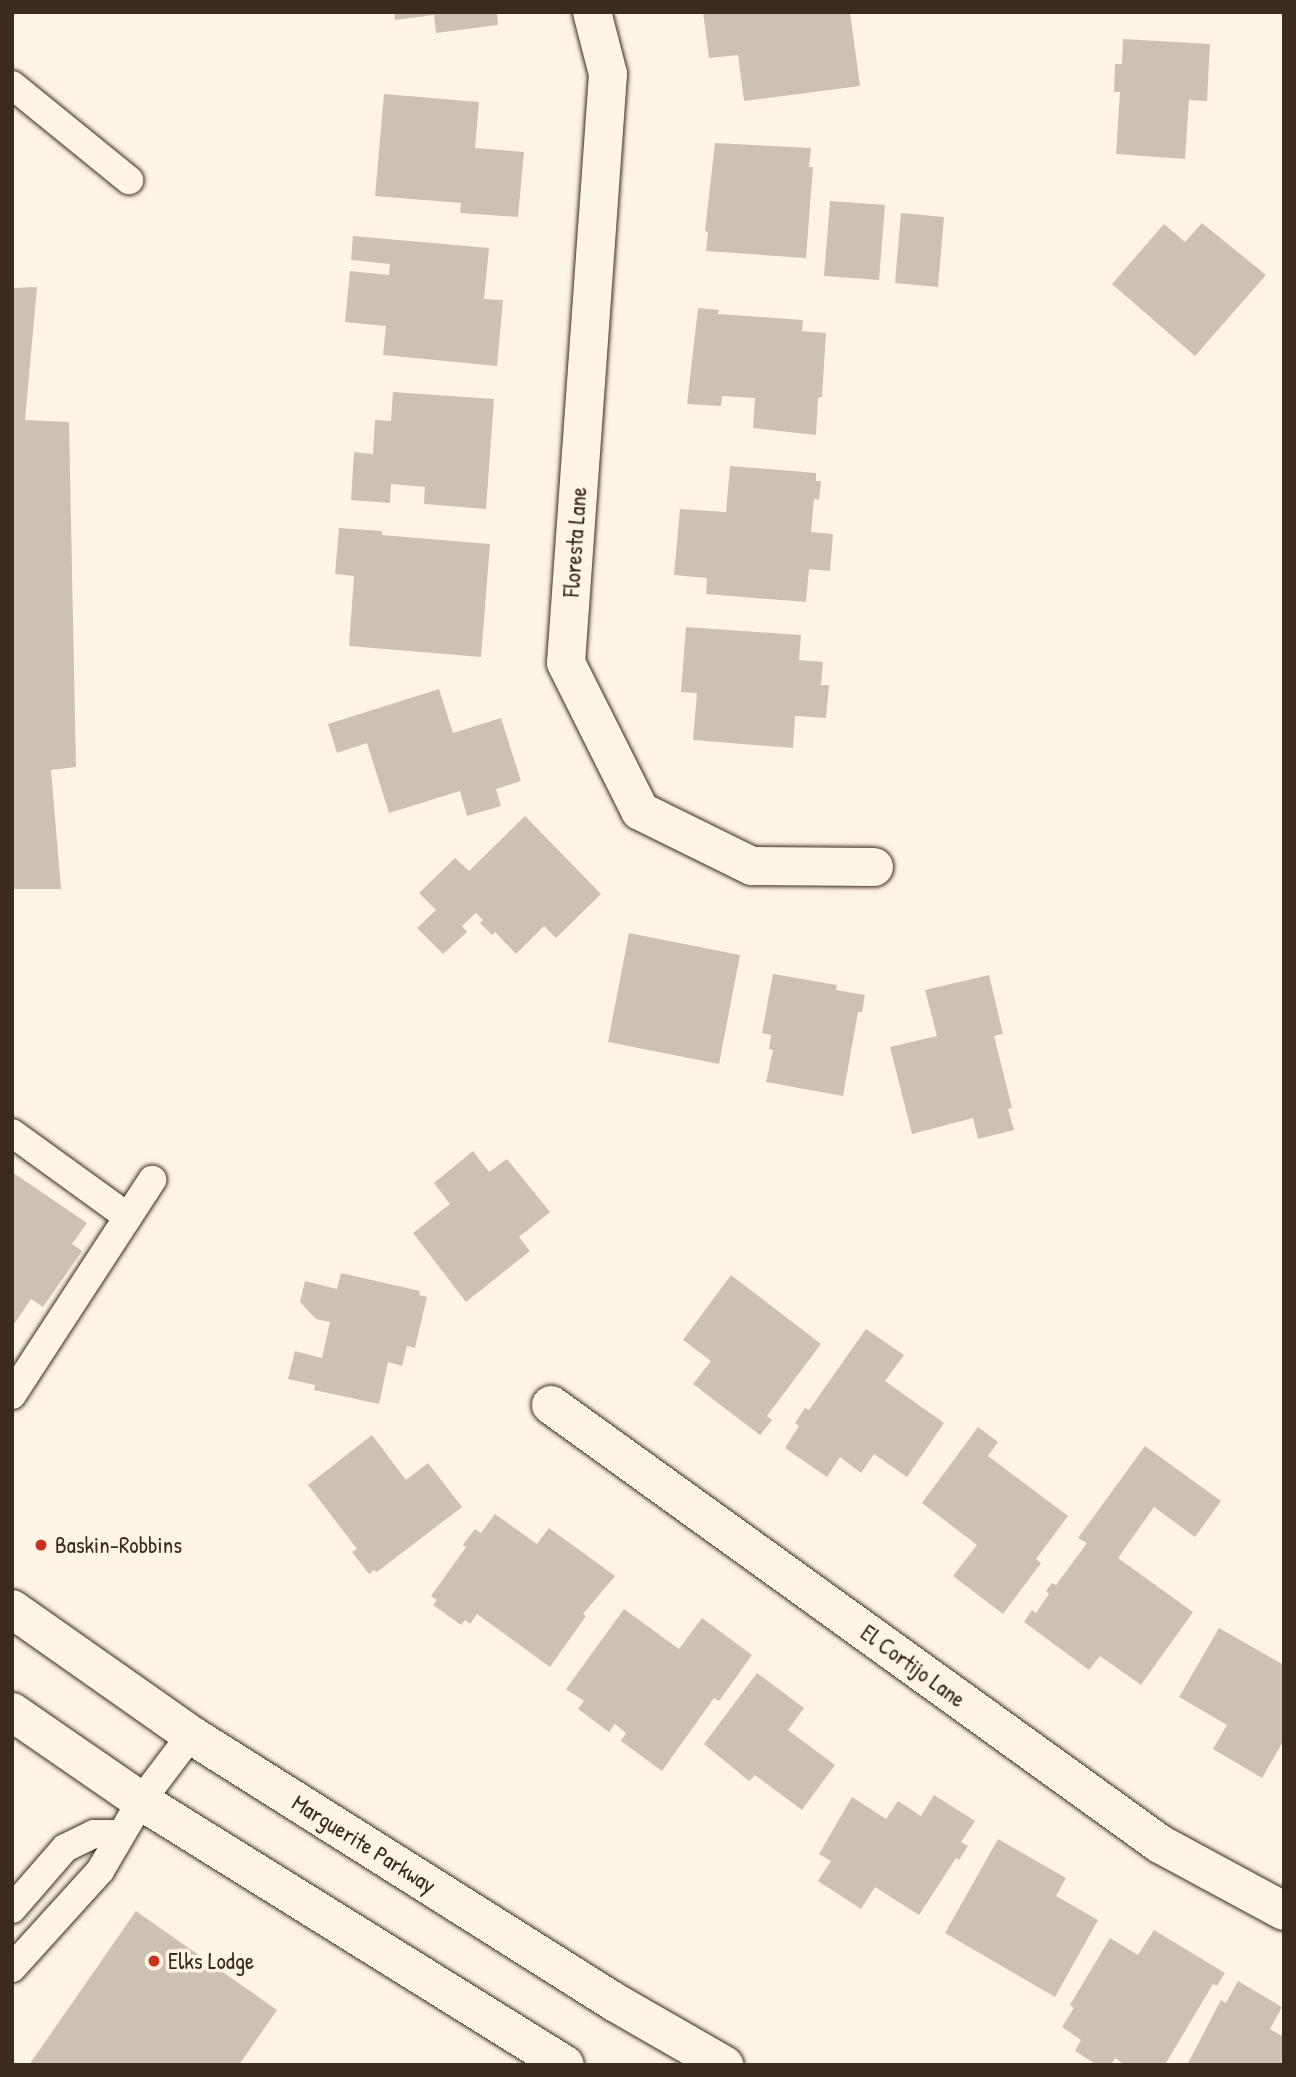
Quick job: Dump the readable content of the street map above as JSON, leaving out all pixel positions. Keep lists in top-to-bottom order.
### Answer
{
  "streets": {
    "street": ["Floresta Lane", "El Cortijo Lane", "Marguerite Parkway"]
  },
  "places": ["Baskin-Robbins", "Elks Lodge"]
}
